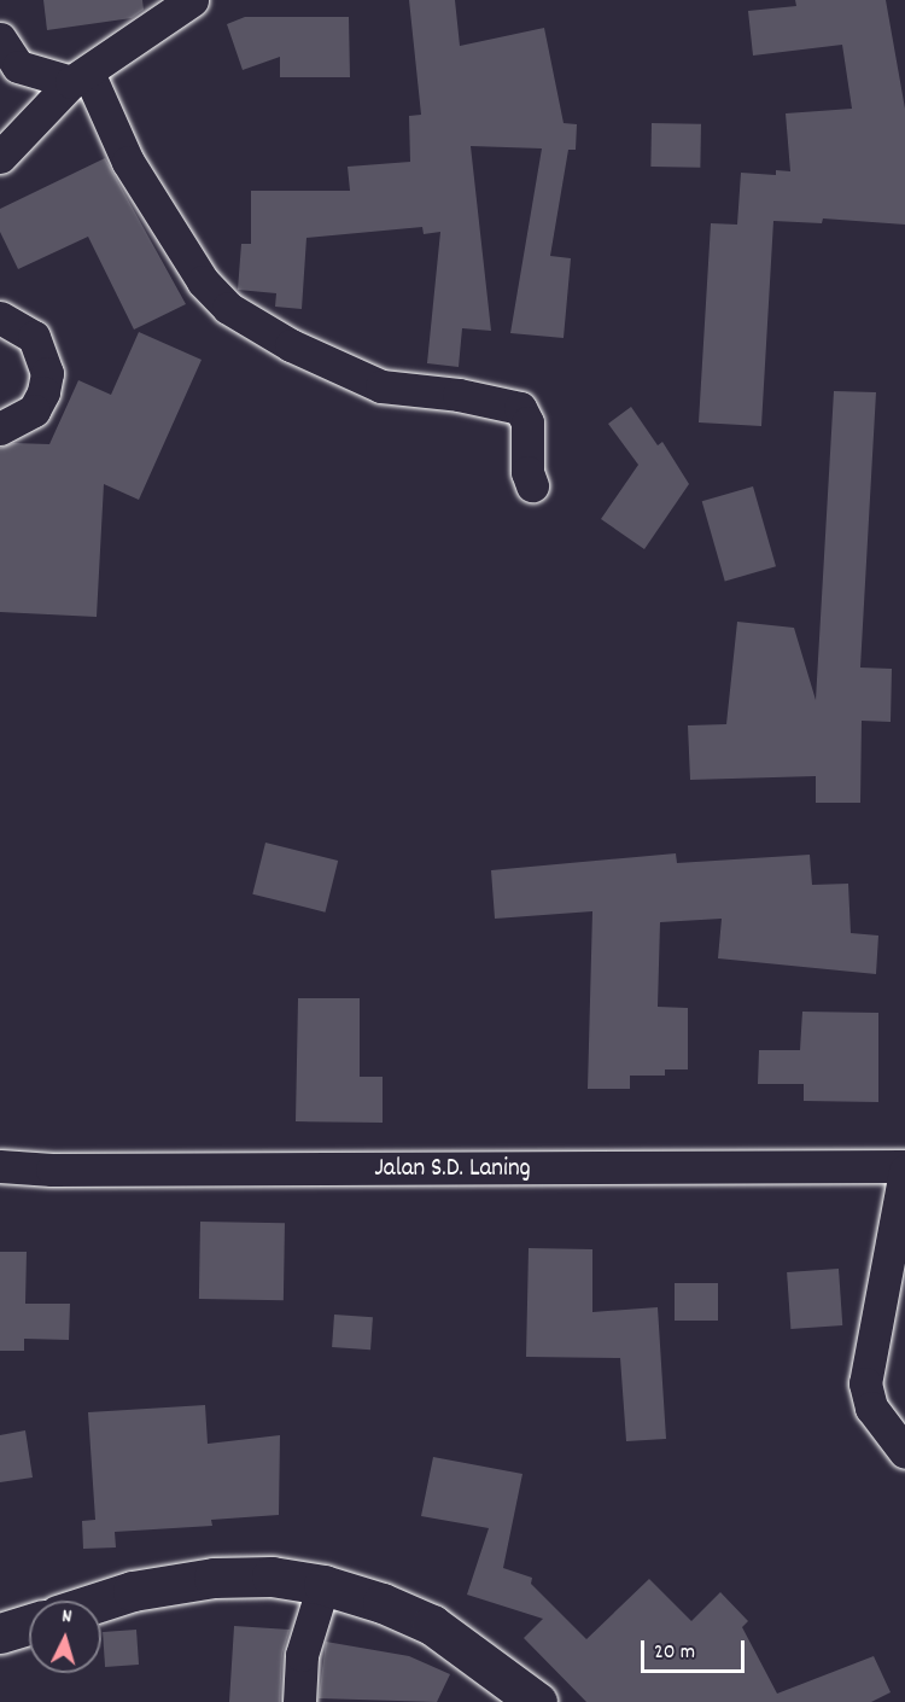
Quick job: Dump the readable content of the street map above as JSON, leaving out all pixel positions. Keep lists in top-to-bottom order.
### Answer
{
  "streets": {
    "street": ["Jalan S.D. Laning"]
  },
  "scale_bar": "20 m",
  "north": "top"
}
